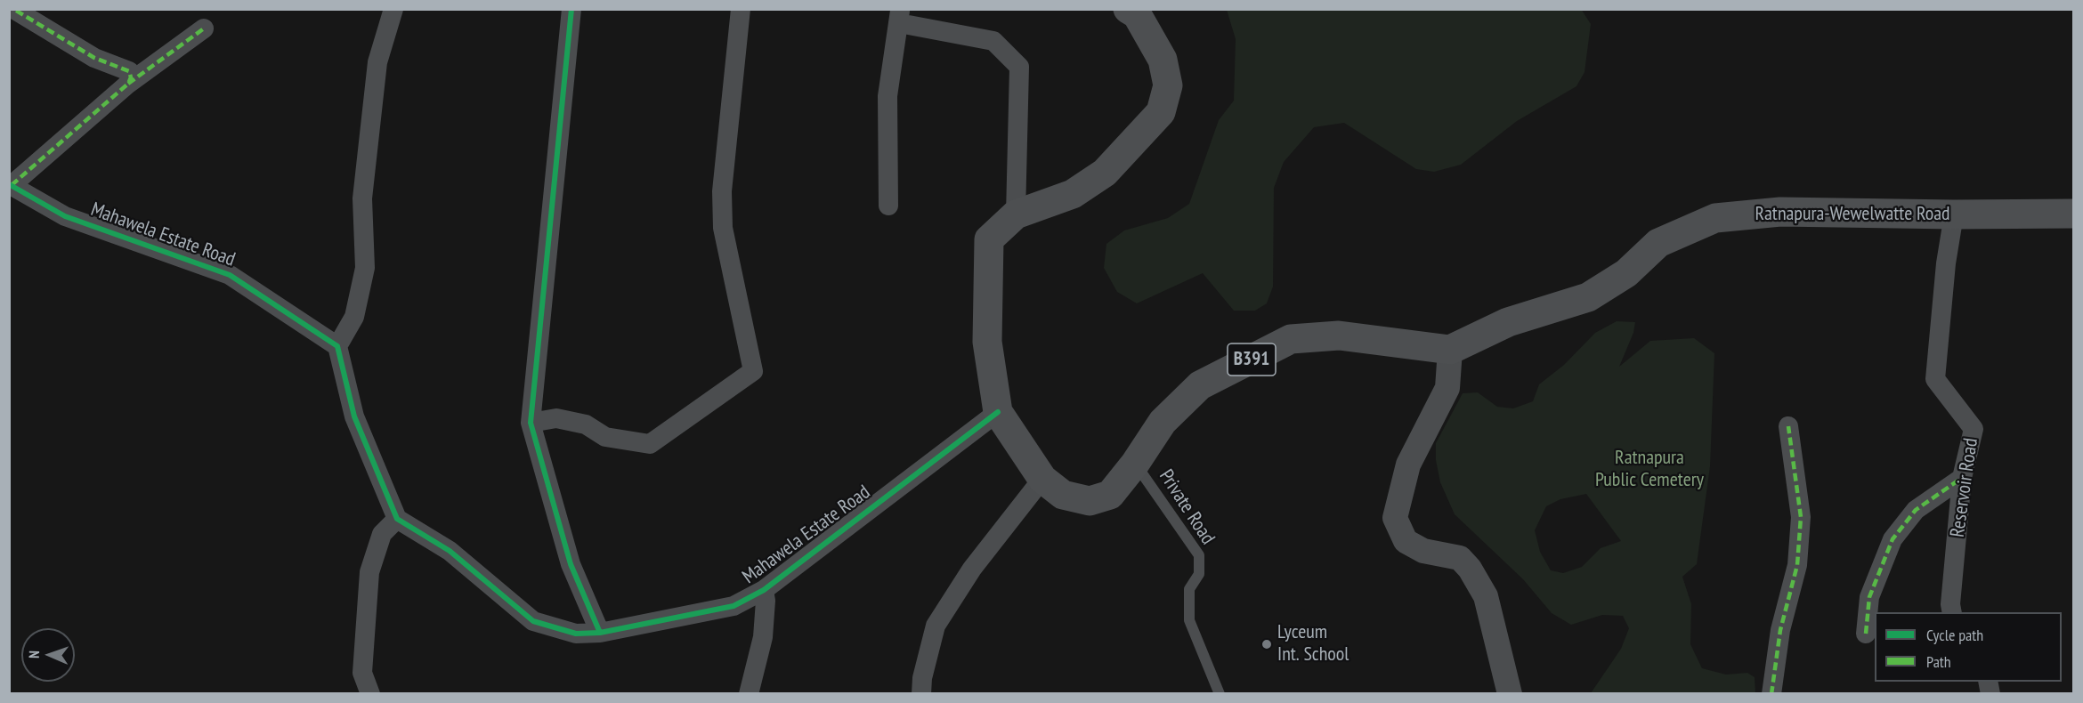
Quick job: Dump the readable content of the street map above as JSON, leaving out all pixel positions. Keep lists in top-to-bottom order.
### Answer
{
  "streets": {
    "main road": ["Ratnapura-Wewelwatte Road", "B391"],
    "street": ["Mahawela Estate Road", "Reservoir Road"],
    "lane": ["Private Road"]
  },
  "crossings": [
    ["Ratnapura-Wewelwatte Road", "B391"],
    ["Ratnapura-Wewelwatte Road", "Reservoir Road"],
    ["Mahawela Estate Road", "B391"],
    ["B391", "Private Road"]
  ],
  "parks": ["Ratnapura Public Cemetery"],
  "places": ["Lyceum Int. School"],
  "legend": ["Cycle path", "Path"],
  "north": "left"
}
